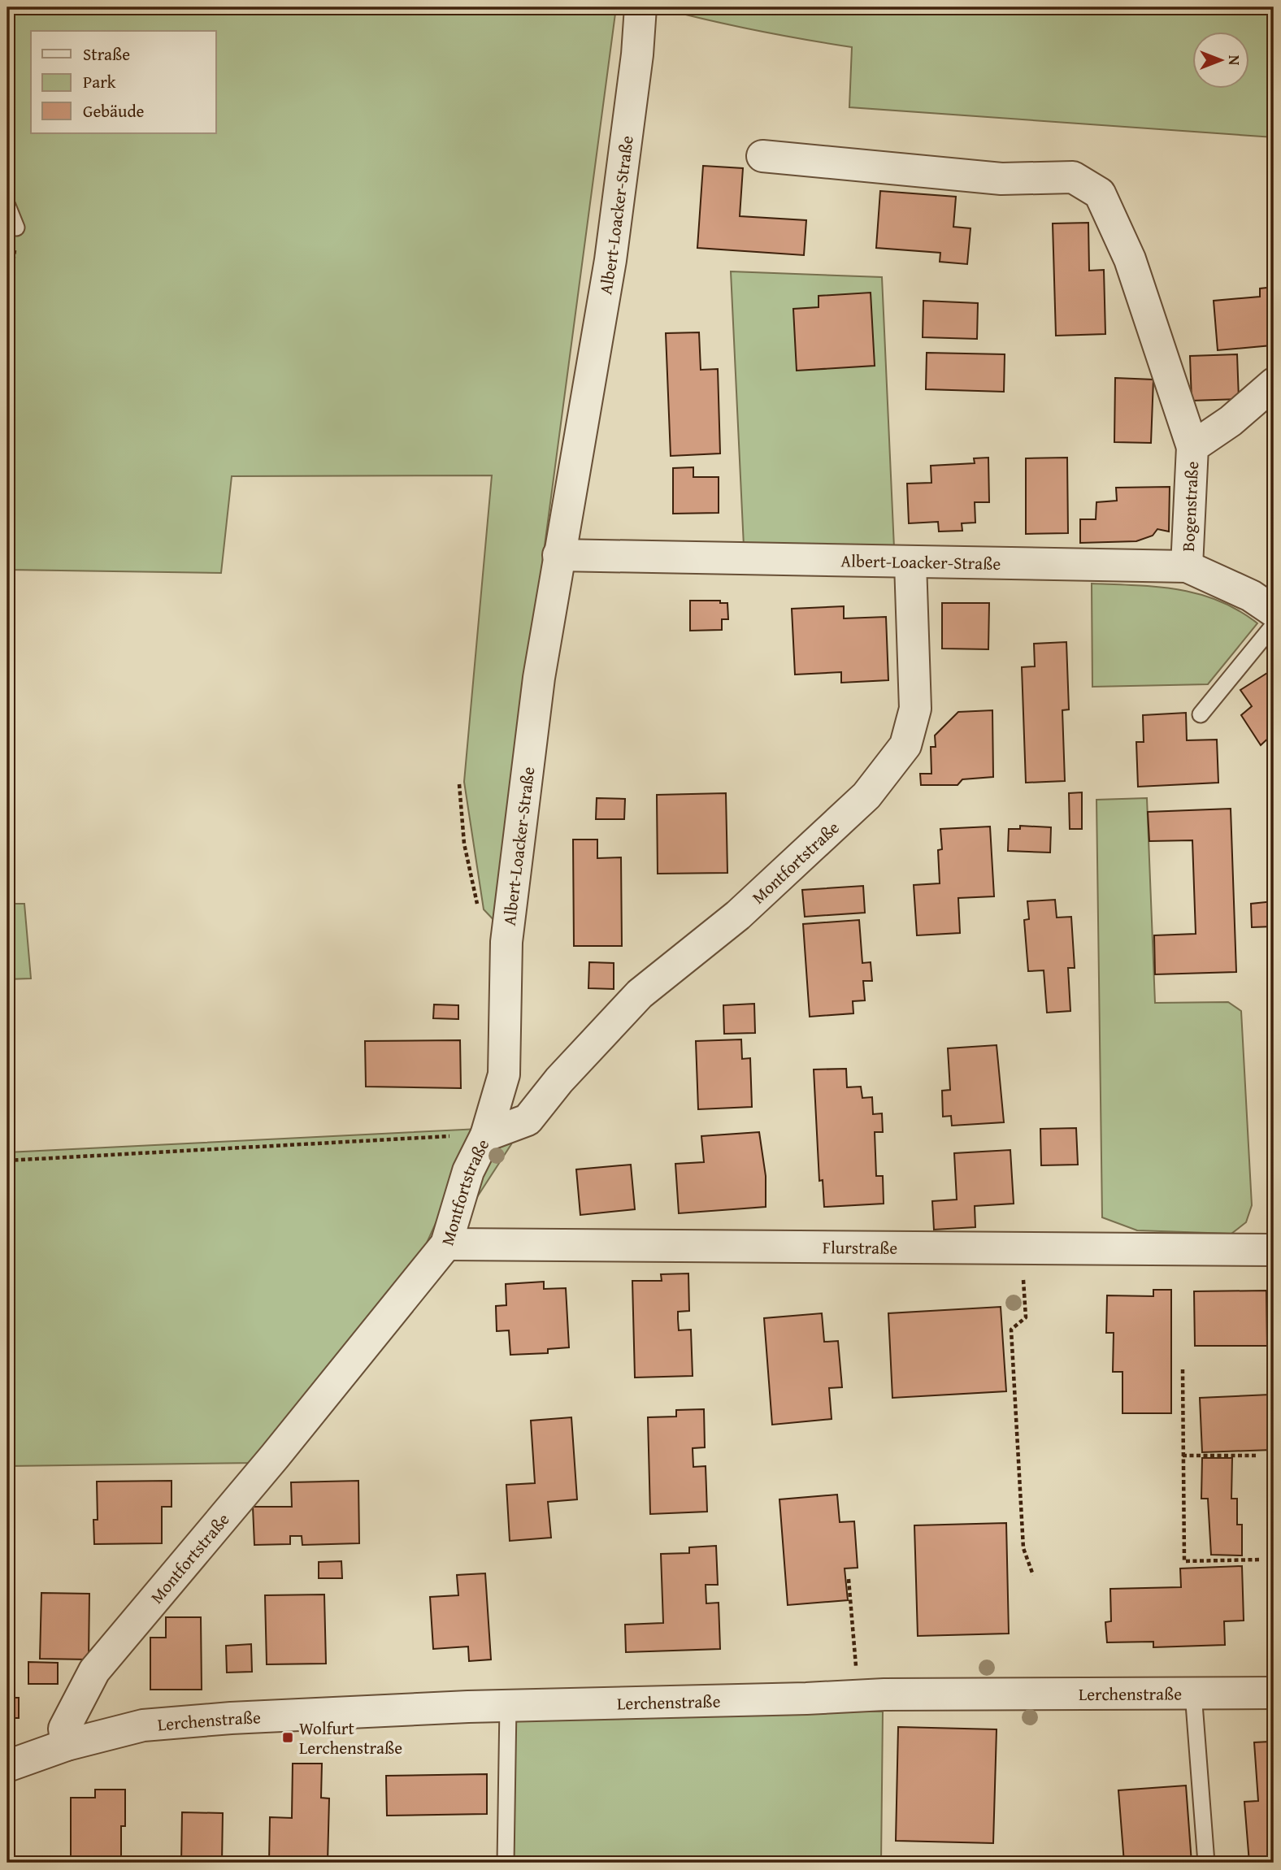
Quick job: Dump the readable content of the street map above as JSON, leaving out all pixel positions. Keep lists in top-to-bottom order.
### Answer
{
  "streets": {
    "street": [
      "Albert-Loacker-Straße",
      "Bogenstraße",
      "Montfortstraße",
      "Flurstraße",
      "Lerchenstraße"
    ]
  },
  "crossings": [
    ["Albert-Loacker-Straße", "Bogenstraße"],
    ["Albert-Loacker-Straße", "Montfortstraße"],
    ["Montfortstraße", "Flurstraße"],
    ["Montfortstraße", "Lerchenstraße"]
  ],
  "places": {
    "transit": ["Wolfurt Lerchenstraße"]
  },
  "legend": ["Straße", "Park", "Gebäude"],
  "north": "right"
}
